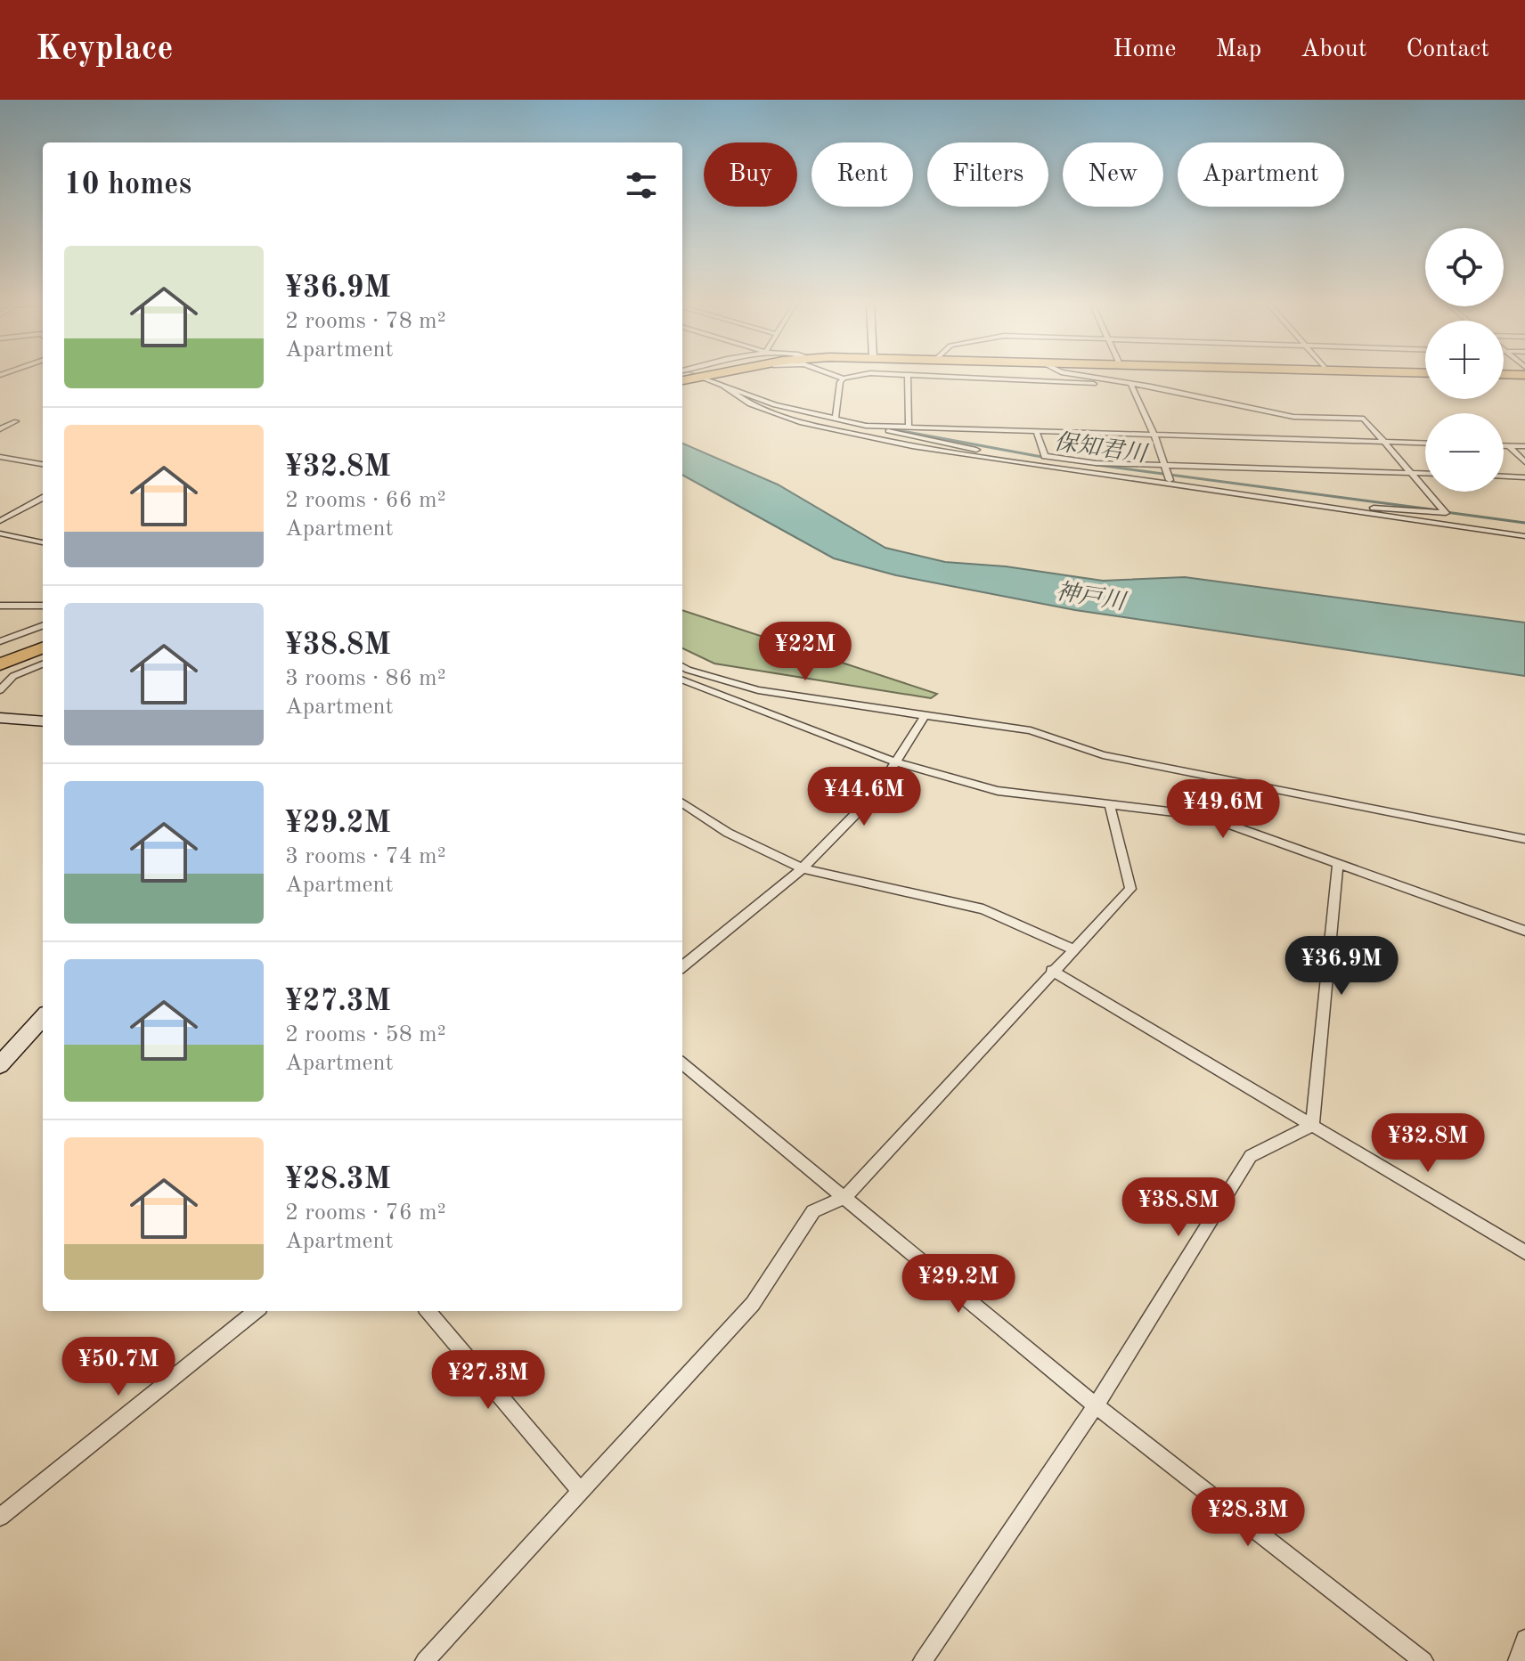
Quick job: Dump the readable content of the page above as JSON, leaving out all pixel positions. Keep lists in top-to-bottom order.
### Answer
{
  "water": ["保知君川", "神戸川"],
  "page": {
    "header": "Keyplace",
    "nav": [
      "Home",
      "Map",
      "About",
      "Contact"
    ],
    "chip": [
      "Buy",
      "Rent",
      "Filters",
      "New",
      "Apartment"
    ],
    "heading": "10 homes",
    "map_buttons": ["+", "−"],
    "list": [
      {
        "name": "¥36.9M",
        "note": "2 rooms · 78 m² · Apartment"
      },
      {
        "name": "¥32.8M",
        "note": "2 rooms · 66 m² · Apartment"
      },
      {
        "name": "¥38.8M",
        "note": "3 rooms · 86 m² · Apartment"
      },
      {
        "name": "¥29.2M",
        "note": "3 rooms · 74 m² · Apartment"
      },
      {
        "name": "¥27.3M",
        "note": "2 rooms · 58 m² · Apartment"
      },
      {
        "name": "¥28.3M",
        "note": "2 rooms · 76 m² · Apartment"
      }
    ],
    "price": [
      "¥22M",
      "¥44.6M",
      "¥49.6M",
      "¥36.9M",
      "¥32.8M",
      "¥38.8M",
      "¥29.2M",
      "¥50.7M",
      "¥27.3M",
      "¥28.3M"
    ]
  }
}
